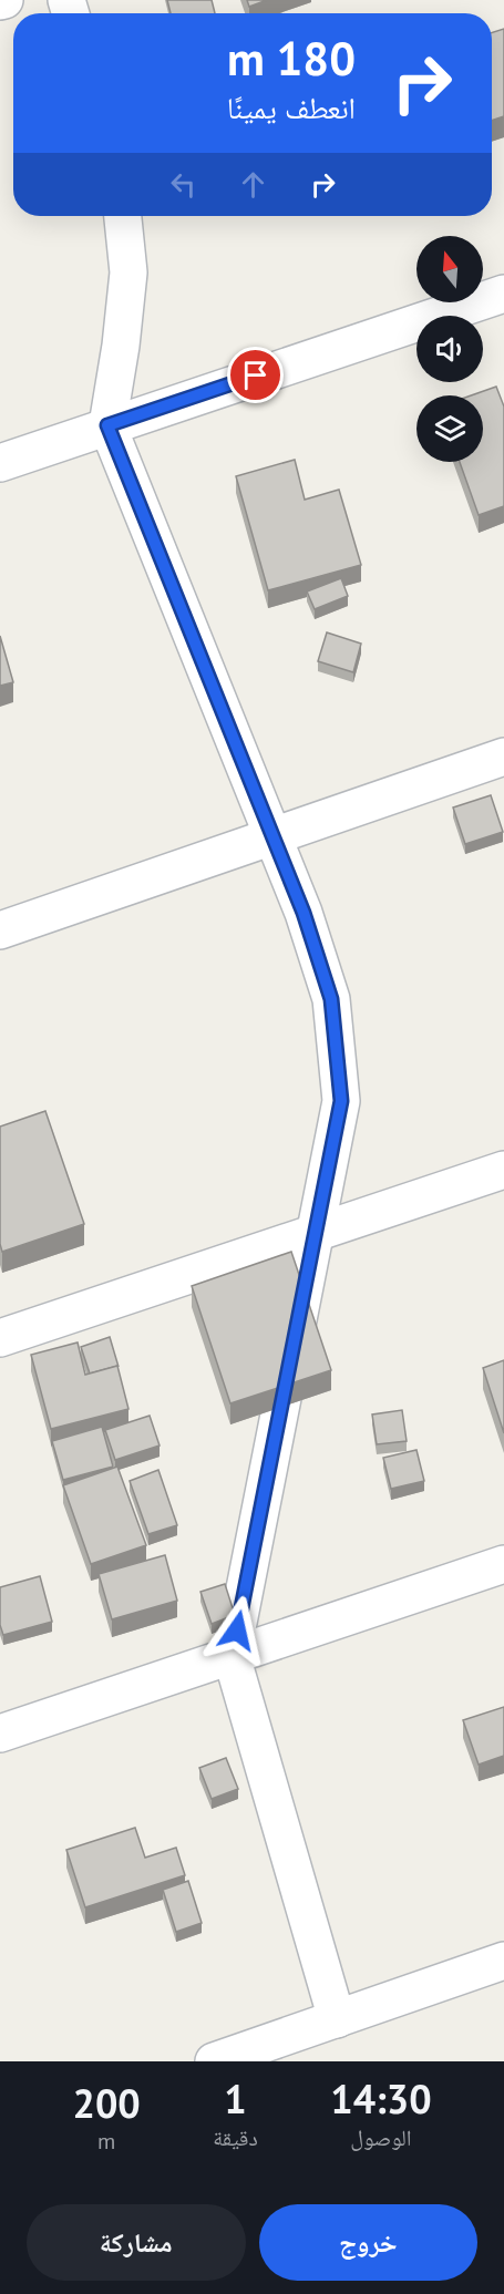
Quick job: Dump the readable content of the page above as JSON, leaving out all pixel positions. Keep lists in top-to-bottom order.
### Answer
{
  "north": "top",
  "page": {
    "turn": ["180 m", "انعطف يمينًا"],
    "eta": [
      "14:30",
      "الوصول",
      "1",
      "دقيقة",
      "200",
      "m"
    ],
    "buttons": ["خروج", "مشاركة"]
  }
}
